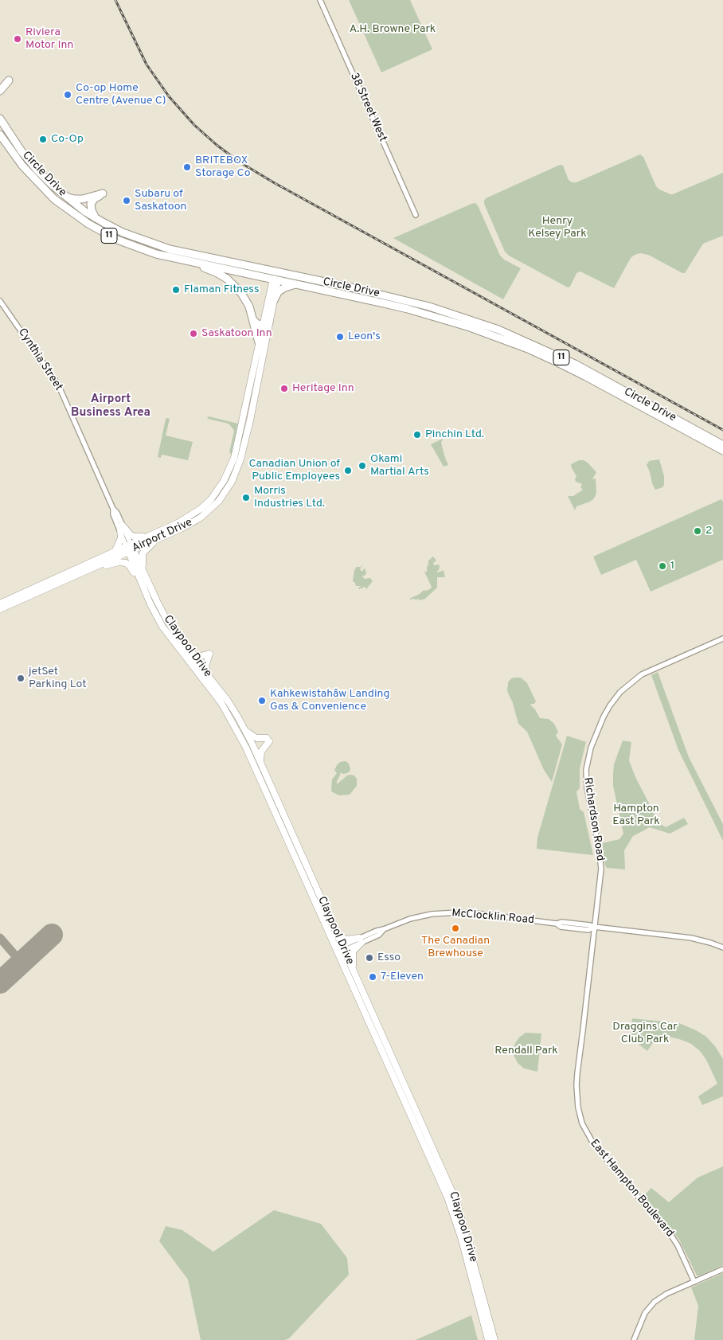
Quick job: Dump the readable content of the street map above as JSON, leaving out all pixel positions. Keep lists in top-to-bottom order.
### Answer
{
  "streets": {
    "highway": ["Circle Drive", "11"],
    "main road": ["Airport Drive", "Claypool Drive"],
    "street": [
      "38 Street West",
      "Cynthia Street",
      "Richardson Road",
      "McClocklin Road",
      "East Hampton Boulevard"
    ]
  },
  "crossings": [
    ["Circle Drive", "Airport Drive"],
    ["Cynthia Street", "Airport Drive"],
    ["Cynthia Street", "Claypool Drive"],
    ["Airport Drive", "Claypool Drive"],
    ["Claypool Drive", "McClocklin Road"],
    ["Richardson Road", "McClocklin Road"],
    ["Richardson Road", "East Hampton Boulevard"],
    ["McClocklin Road", "East Hampton Boulevard"]
  ],
  "districts": ["Airport Business Area"],
  "parks": [
    "A.H. Browne Park",
    "Henry Kelsey Park",
    "Hampton East Park",
    "Draggins Car Club Park",
    "Rendall Park"
  ],
  "places": [
    "Riviera Motor Inn",
    "Co-op Home Centre (Avenue C)",
    "Co-Op",
    "BRITEBOX Storage Co",
    "Subaru of Saskatoon",
    "Flaman Fitness",
    "Saskatoon Inn",
    "Leon's",
    "Heritage Inn",
    "Pinchin Ltd.",
    "Okami Martial Arts",
    "Canadian Union of Public Employees",
    "Morris Industries Ltd.",
    "2",
    "1",
    "jetSet Parking Lot",
    "Kahkewistahâw Landing Gas & Convenience",
    "The Canadian Brewhouse",
    "Esso",
    "7-Eleven"
  ]
}
